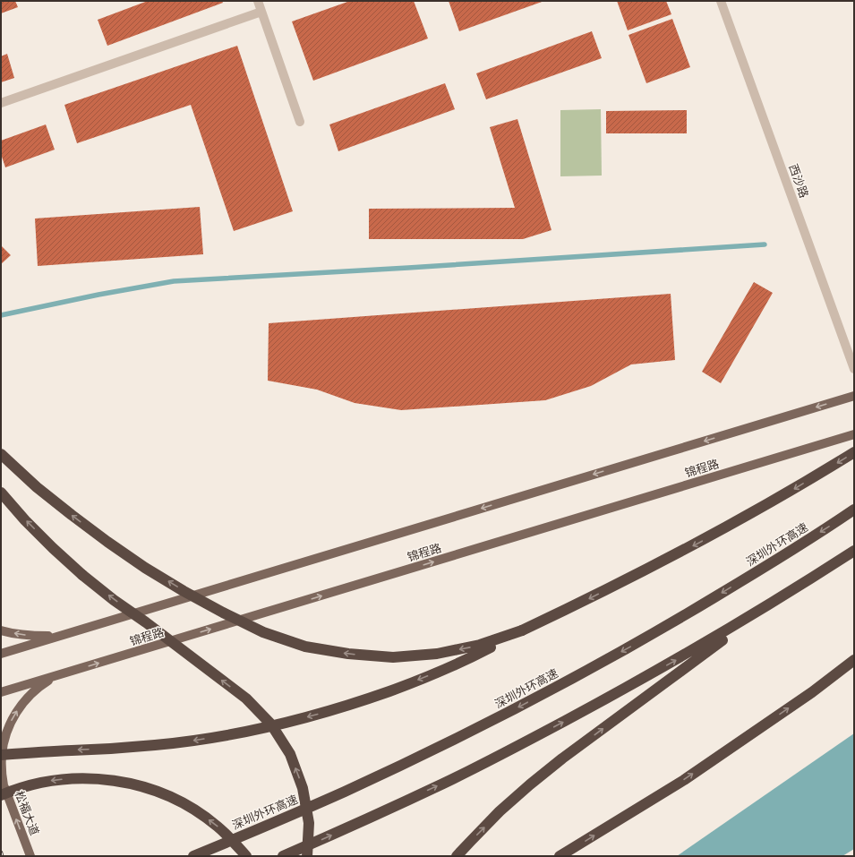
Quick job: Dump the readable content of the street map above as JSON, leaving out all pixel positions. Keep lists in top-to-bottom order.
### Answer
{
  "streets": {
    "highway": ["深圳外环高速"],
    "main road": ["锦程路", "松福大道"],
    "street": ["西沙路"]
  },
  "crossings": [
    ["锦程路", "松福大道"]
  ],
  "one_way": ["松福大道"]
}
